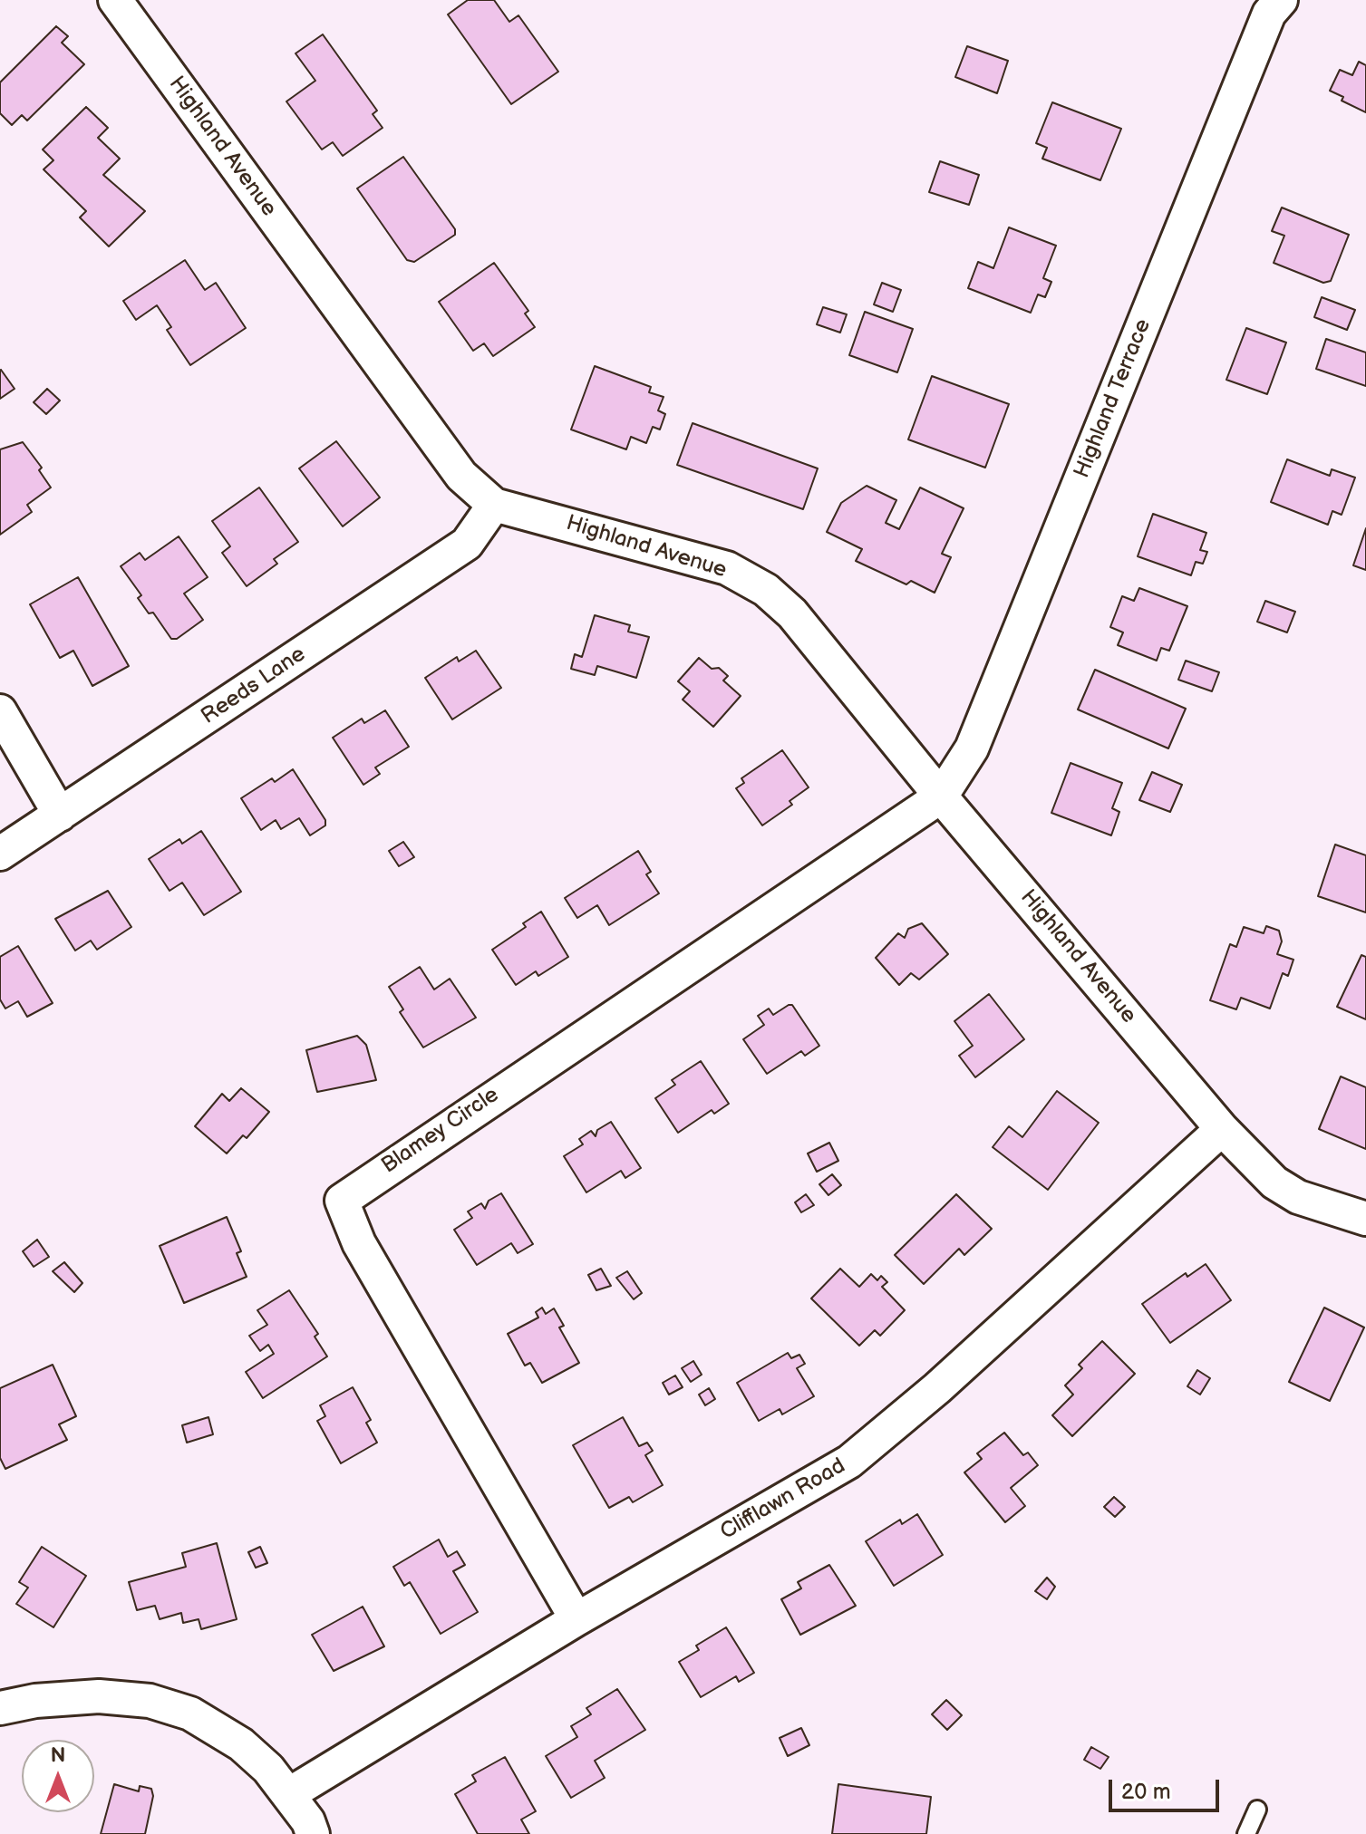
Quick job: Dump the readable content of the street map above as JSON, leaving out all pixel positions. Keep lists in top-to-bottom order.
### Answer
{
  "streets": {
    "street": [
      "Highland Avenue",
      "Highland Terrace",
      "Reeds Lane",
      "Blamey Circle",
      "Clifflawn Road"
    ]
  },
  "crossings": [
    ["Highland Avenue", "Highland Terrace"],
    ["Highland Avenue", "Reeds Lane"],
    ["Highland Avenue", "Blamey Circle"],
    ["Highland Avenue", "Clifflawn Road"],
    ["Highland Terrace", "Blamey Circle"],
    ["Blamey Circle", "Clifflawn Road"]
  ],
  "scale_bar": "20 m",
  "north": "top"
}
